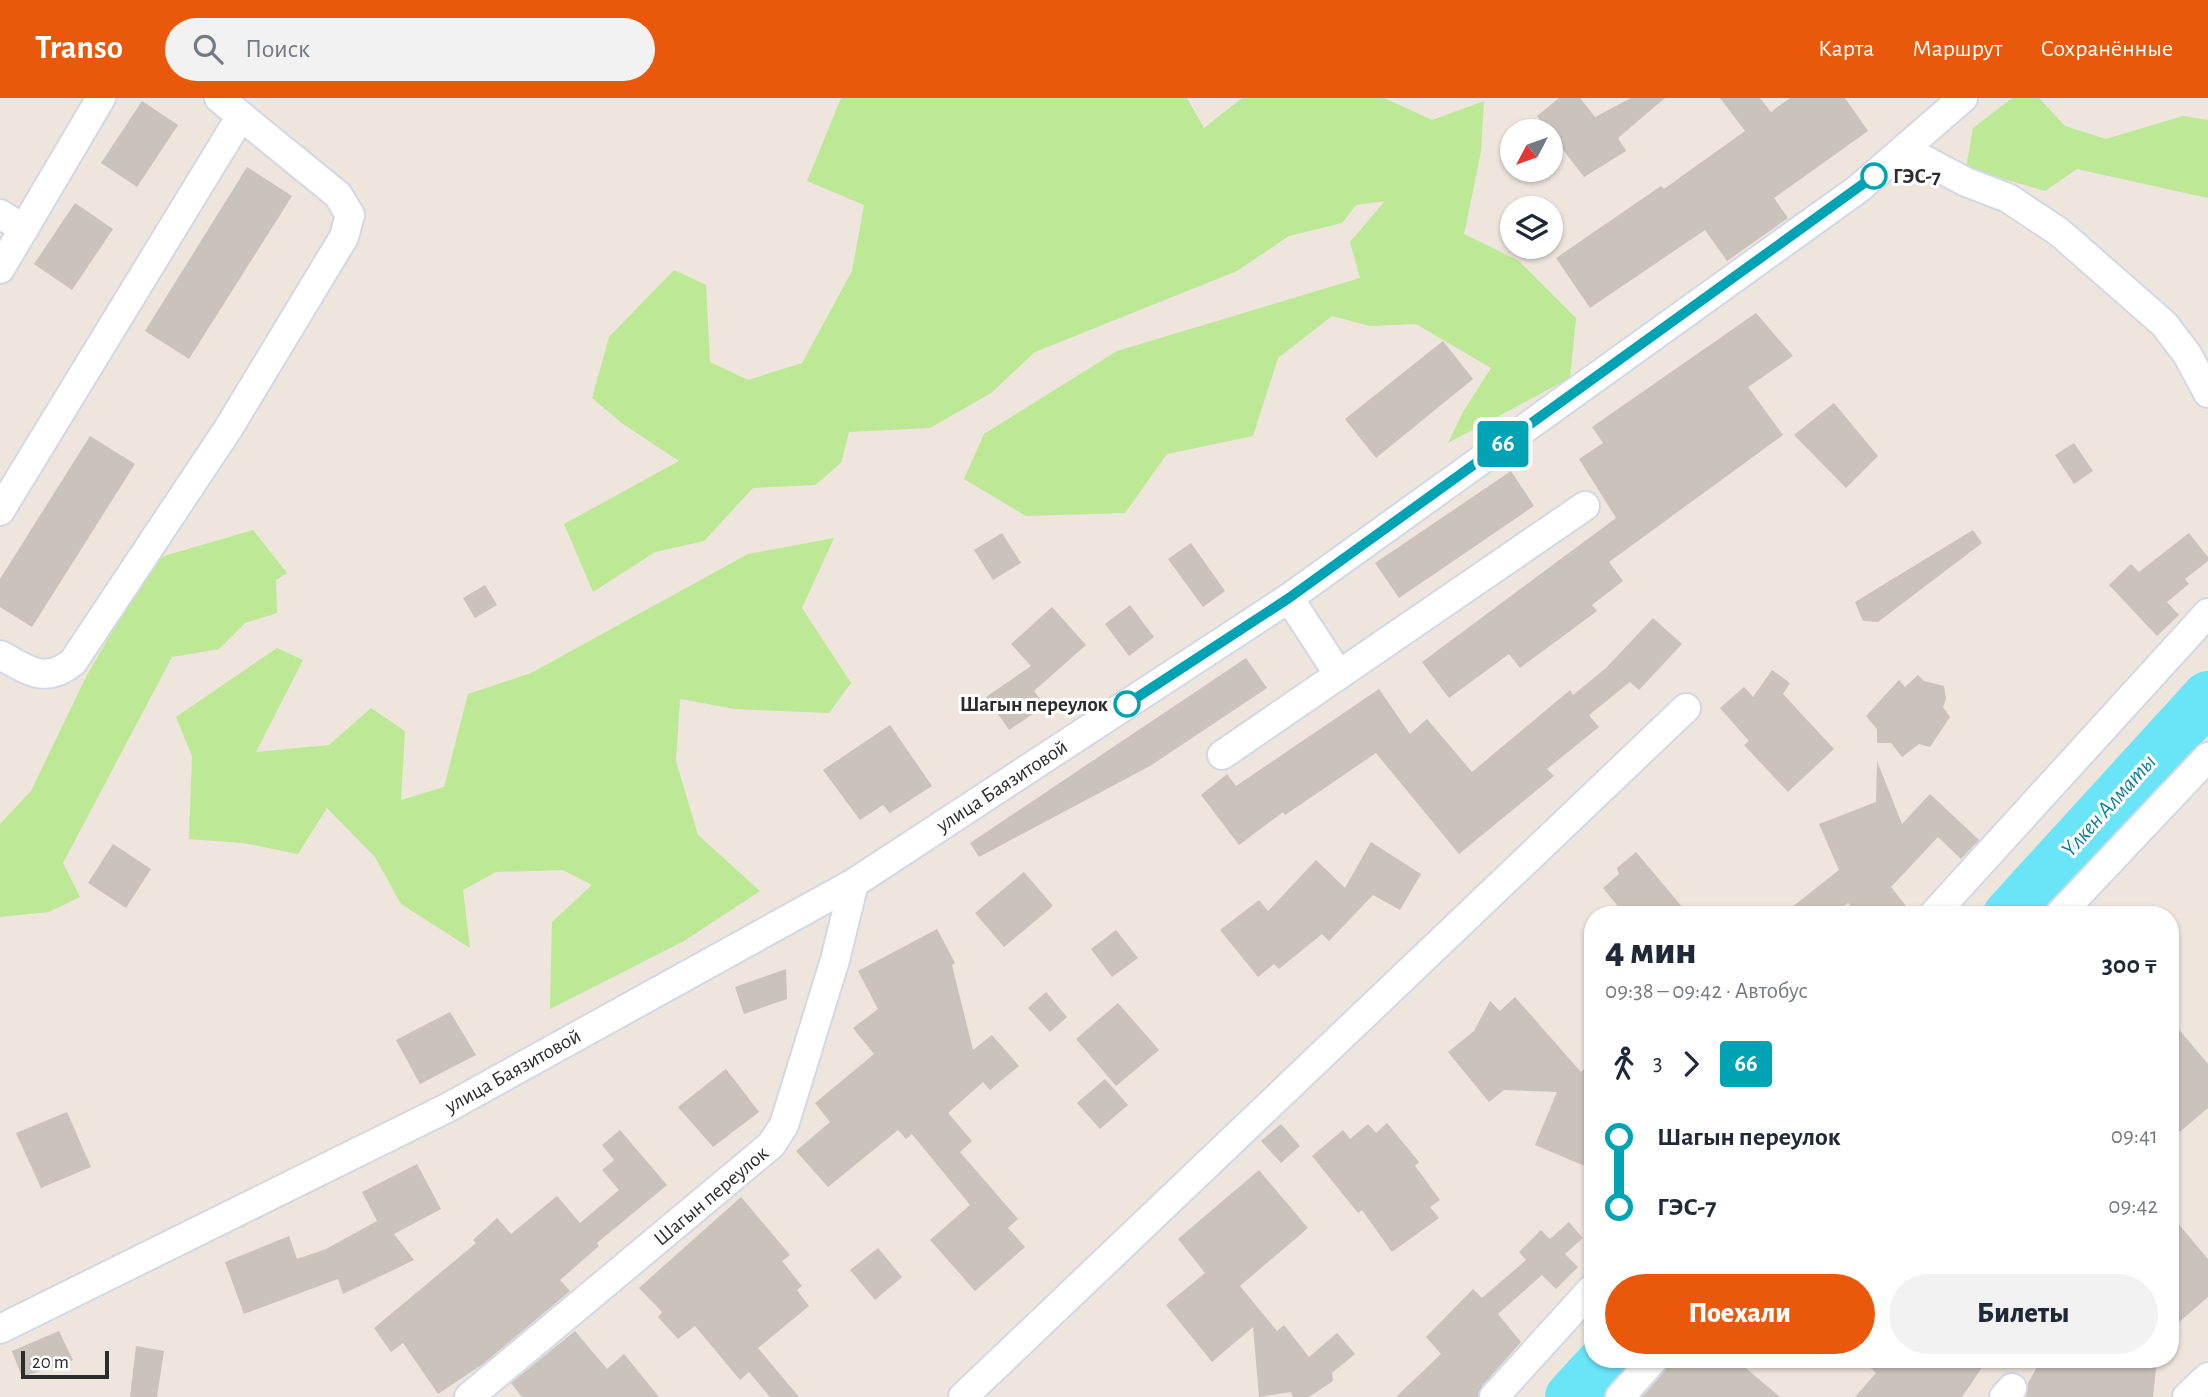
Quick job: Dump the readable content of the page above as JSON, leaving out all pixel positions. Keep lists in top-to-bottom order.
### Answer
{
  "streets": {
    "street": ["улица Баязитовой", "Шагын переулок"]
  },
  "crossings": [
    ["улица Баязитовой", "Шагын переулок"]
  ],
  "water": ["Үлкен Алматы"],
  "places": ["ГЭС-7", "Шагын переулок"],
  "lines": ["bus line 66"],
  "scale_bar": "20 m",
  "north": "bottom left",
  "page": {
    "header": "Transo",
    "search": "Поиск",
    "nav": ["Карта", "Маршрут", "Сохранённые"],
    "on_map": "66",
    "heading": ["4 мин", "09:38 – 09:42 · Автобус", "300 ₸"],
    "legs": ["3", "66"],
    "list": [
      {
        "name": "Шагын переулок",
        "value": "09:41"
      },
      {
        "name": "ГЭС-7",
        "value": "09:42"
      }
    ],
    "buttons": ["Поехали", "Билеты"],
    "scale": "20 m"
  }
}
